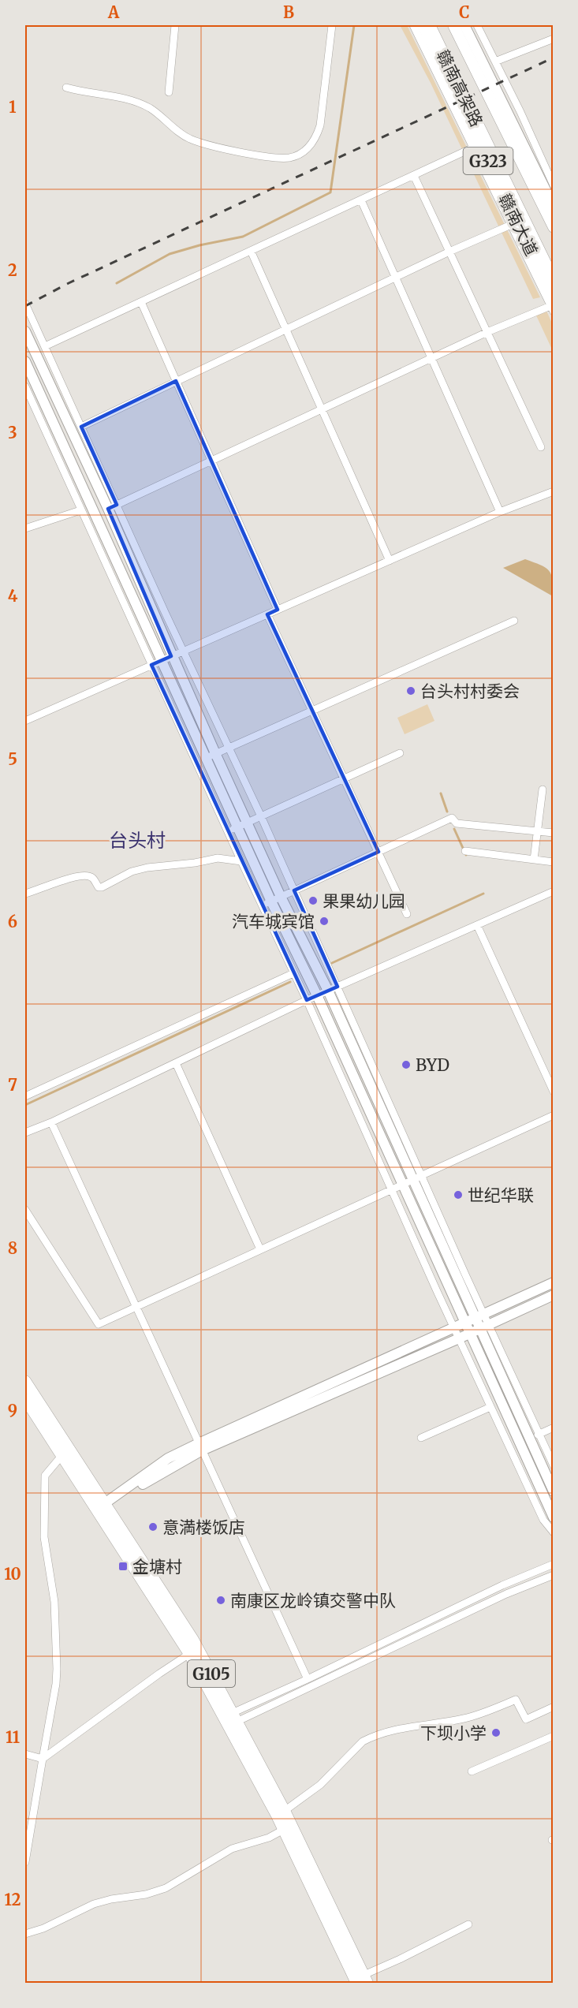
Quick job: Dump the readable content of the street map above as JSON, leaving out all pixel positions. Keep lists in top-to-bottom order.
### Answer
{
  "streets": {
    "highway": ["赣南高架路", "G105"],
    "main road": ["G323", "赣南大道"]
  },
  "districts": ["台头村"],
  "places": {
    "other": [
      "台头村村委会",
      "果果幼儿园",
      "汽车城宾馆",
      "BYD",
      "世纪华联",
      "意満楼饭店",
      "南康区龙岭镇交警中队",
      "下坝小学"
    ],
    "transit": ["金塘村"]
  },
  "grid": {
    "columns": ["A", "B", "C"],
    "rows": [
      "1",
      "2",
      "3",
      "4",
      "5",
      "6",
      "7",
      "8",
      "9",
      "10",
      "11",
      "12"
    ]
  }
}
